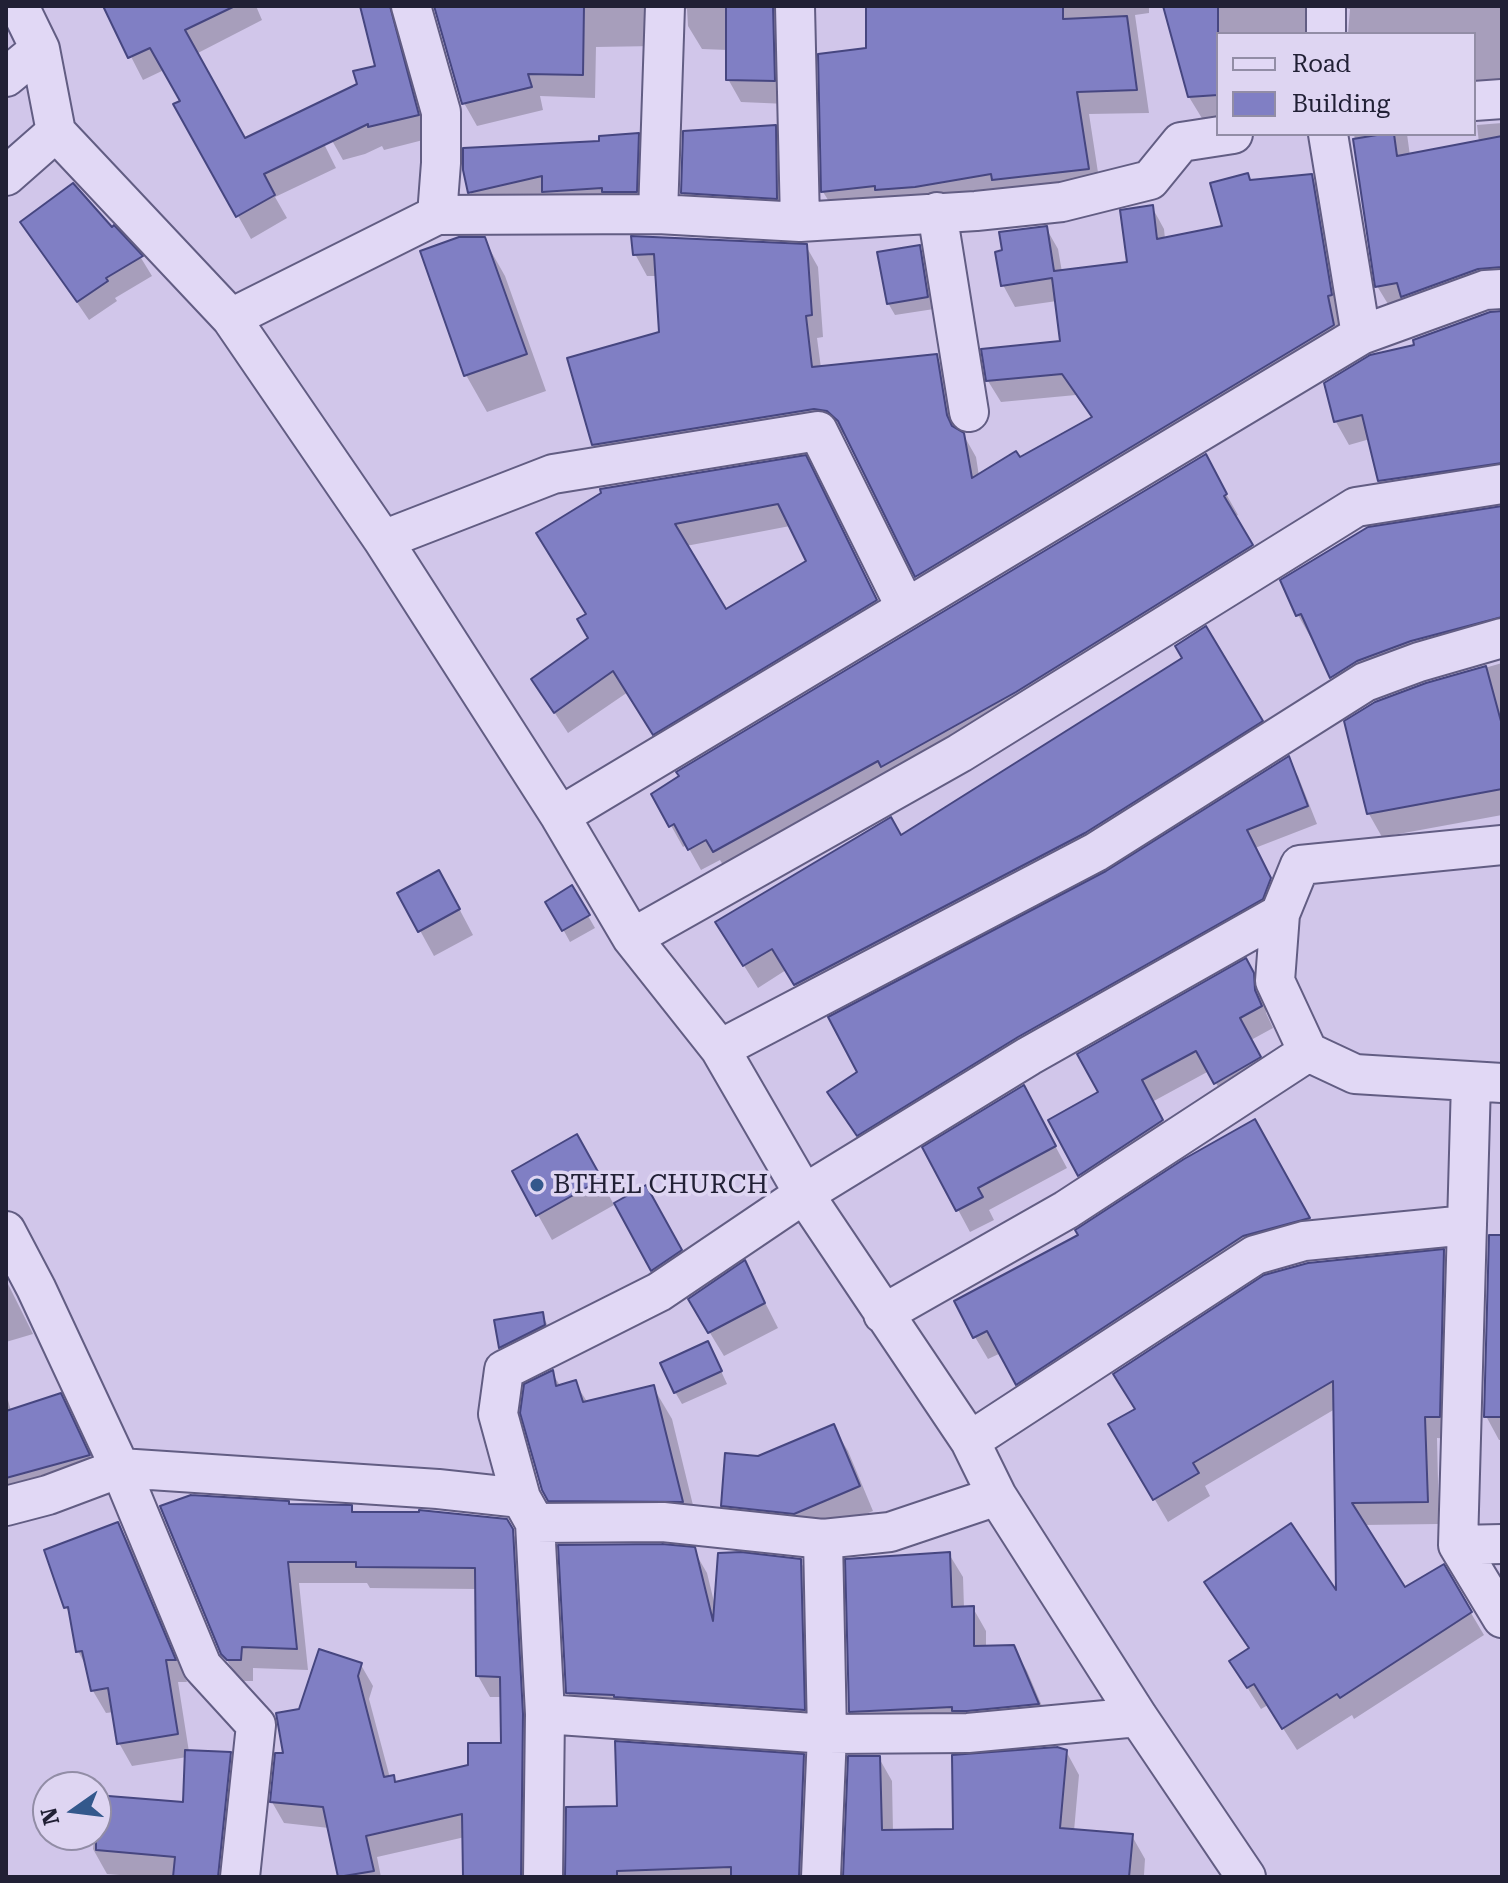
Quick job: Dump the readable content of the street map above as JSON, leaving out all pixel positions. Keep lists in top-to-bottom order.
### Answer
{
  "places": ["BTHEL CHURCH"],
  "legend": ["Road", "Building"],
  "north": "left"
}
